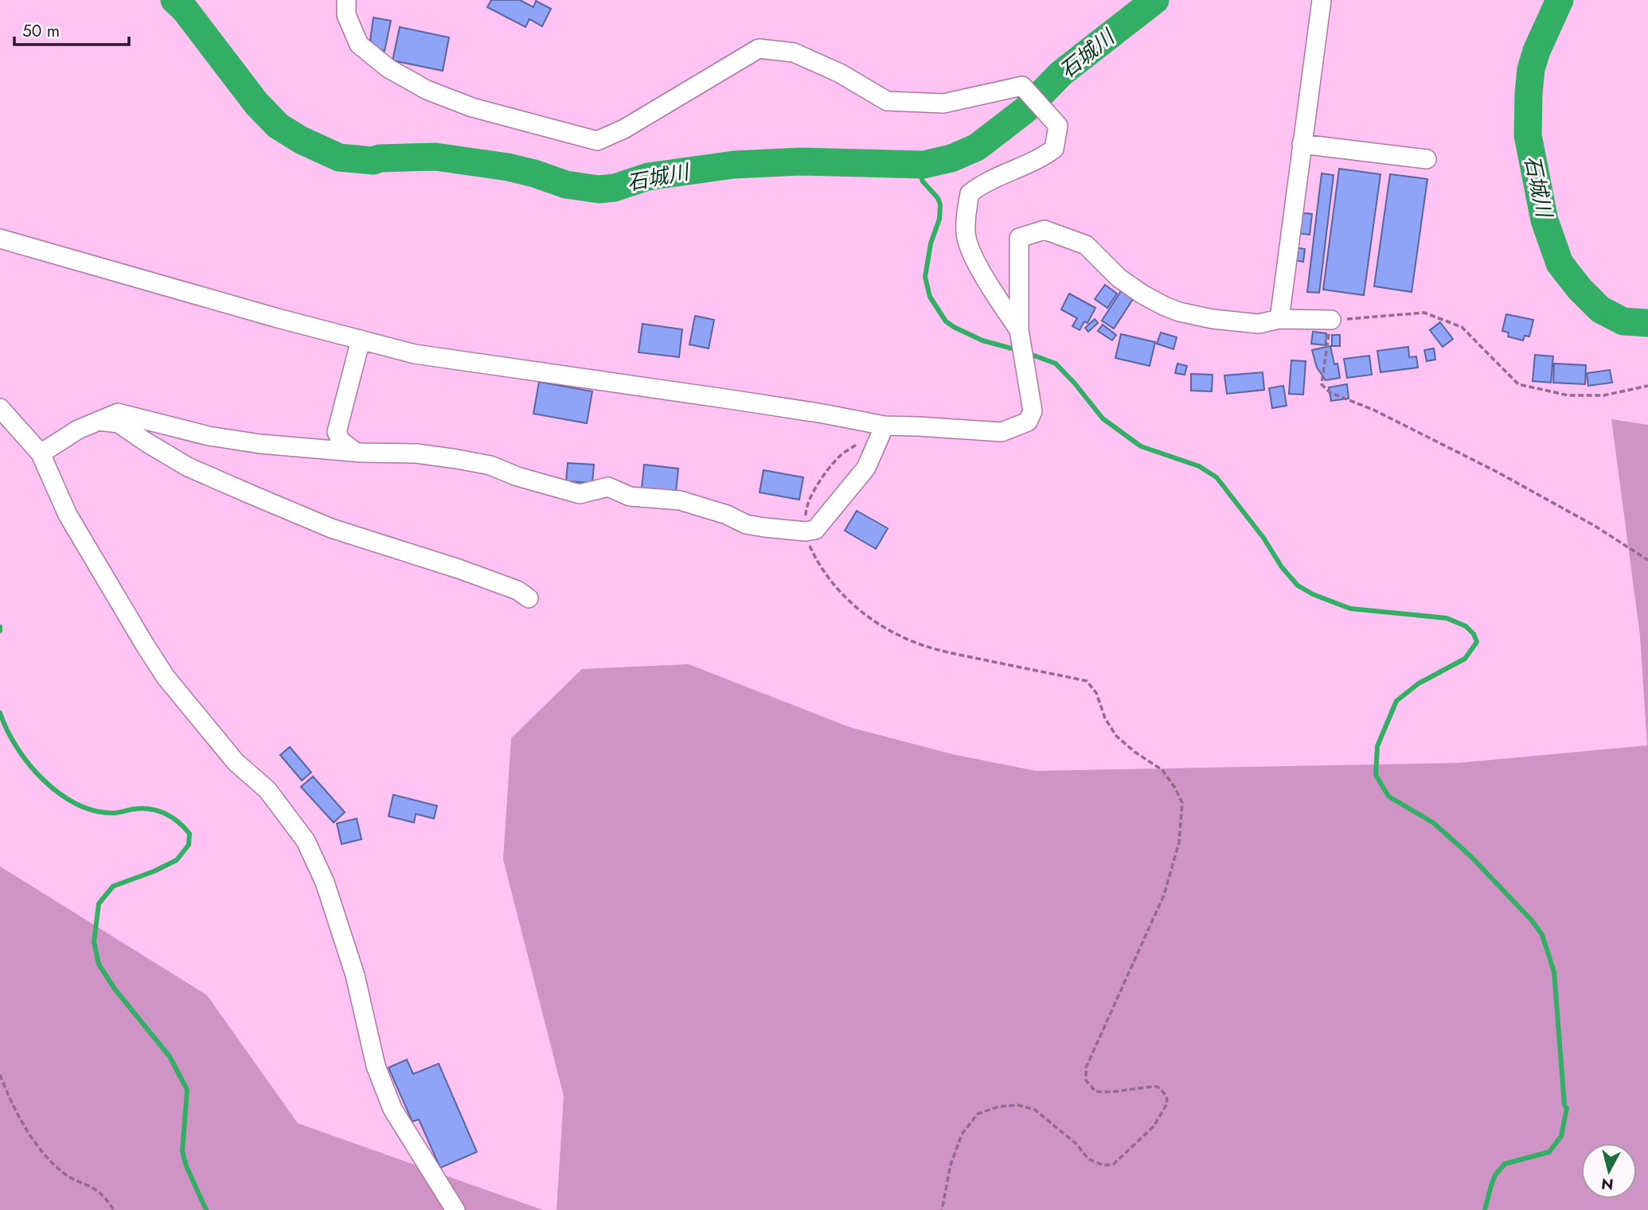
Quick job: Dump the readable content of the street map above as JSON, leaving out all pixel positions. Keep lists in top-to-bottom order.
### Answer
{
  "water": ["石城川"],
  "scale_bar": "50 m",
  "north": "bottom"
}
